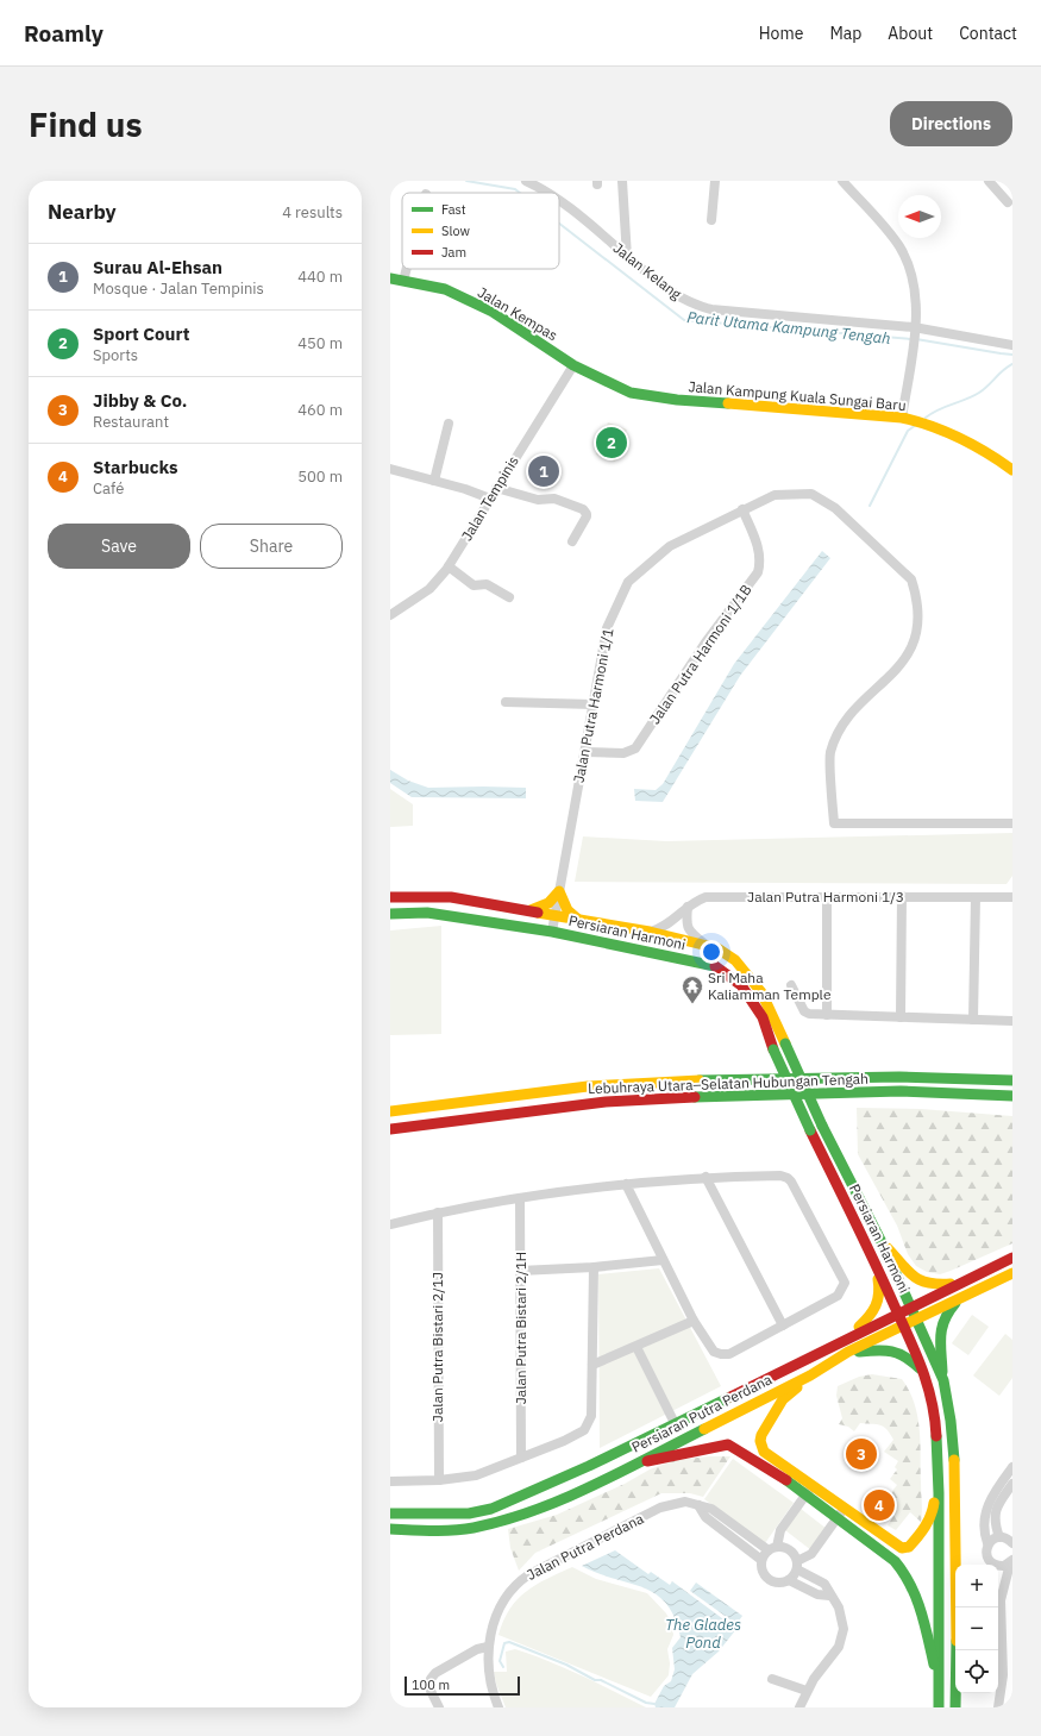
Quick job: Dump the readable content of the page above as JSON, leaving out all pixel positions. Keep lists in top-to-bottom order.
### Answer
{
  "streets": {
    "main road": [
      "Jalan Kempas",
      "Jalan Kampung Kuala Sungai Baru",
      "Persiaran Harmoni",
      "Lebuhraya Utara–Selatan Hubungan Tengah",
      "Persiaran Putra Perdana"
    ],
    "street": [
      "Jalan Kelang",
      "Jalan Tempinis",
      "Jalan Putra Harmoni 1/1B",
      "Jalan Putra Harmoni 1/1",
      "Jalan Putra Harmoni 1/3",
      "Jalan Putra Bistari 2/1H",
      "Jalan Putra Bistari 2/1J",
      "Jalan Putra Perdana"
    ]
  },
  "crossings": [
    ["Jalan Kempas", "Jalan Kampung Kuala Sungai Baru"],
    ["Jalan Kempas", "Jalan Tempinis"],
    ["Jalan Kampung Kuala Sungai Baru", "Jalan Tempinis"],
    ["Jalan Putra Harmoni 1/1B", "Jalan Putra Harmoni 1/1"],
    ["Jalan Putra Harmoni 1/1", "Persiaran Harmoni"],
    ["Jalan Putra Harmoni 1/3", "Persiaran Harmoni"],
    ["Persiaran Harmoni", "Persiaran Putra Perdana"]
  ],
  "water": ["Parit Utama Kampung Tengah", "The Glades Pond"],
  "places": {
    "temple": ["Sri Maha Kaliamman Temple"]
  },
  "legend": ["Fast", "Slow", "Jam"],
  "scale_bar": "100 m",
  "north": "left",
  "page": {
    "header": "Roamly",
    "nav": [
      "Home",
      "Map",
      "About",
      "Contact"
    ],
    "buttons": [
      "Directions",
      ["Save", "Share"]
    ],
    "title": "Find us",
    "heading": ["Nearby", "4 results"],
    "list": [
      {
        "mark": "1",
        "name": "Surau Al-Ehsan",
        "note": "Mosque · Jalan Tempinis",
        "value": "440 m"
      },
      {
        "mark": "2",
        "name": "Sport Court",
        "note": "Sports",
        "value": "450 m"
      },
      {
        "mark": "3",
        "name": "Jibby & Co.",
        "note": "Restaurant",
        "value": "460 m"
      },
      {
        "mark": "4",
        "name": "Starbucks",
        "note": "Café",
        "value": "500 m"
      }
    ],
    "pins": [
      "2",
      "1",
      "3",
      "4"
    ],
    "map_buttons": ["+", "−"],
    "scale": "100 m"
  }
}
